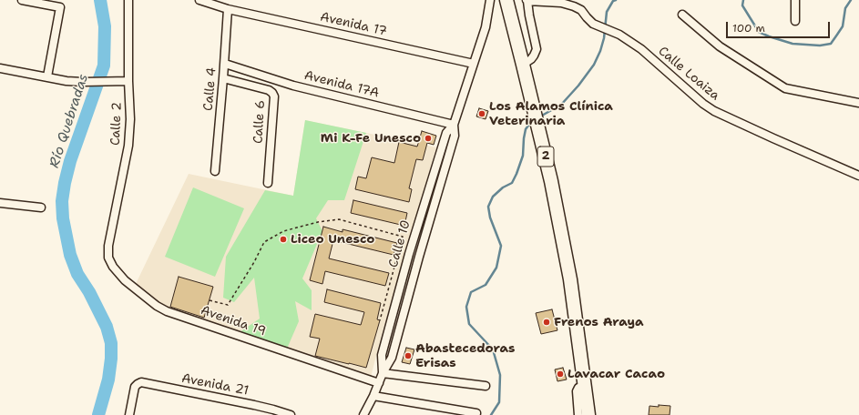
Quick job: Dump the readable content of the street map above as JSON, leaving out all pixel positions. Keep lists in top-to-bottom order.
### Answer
{
  "streets": {
    "highway": ["2"],
    "street": [
      "Avenida 17",
      "Calle Loaiza",
      "Avenida 17A",
      "Calle 4",
      "Calle 6",
      "Calle 2",
      "Calle 10",
      "Avenida 19",
      "Avenida 21"
    ]
  },
  "crossings": [
    ["Avenida 17", "Calle 4"],
    ["Avenida 17", "Calle 10"],
    ["Calle Loaiza", "2"],
    ["Avenida 17A", "Calle 4"],
    ["Avenida 17A", "Calle 10"],
    ["Calle 4", "Calle 6"],
    ["Calle 2", "Avenida 19"],
    ["Calle 10", "Avenida 19"]
  ],
  "water": ["Río Quebradas"],
  "places": [
    "Los Alamos Clínica Veterinaria",
    "Mi K-Fe Unesco",
    "Liceo Unesco",
    "Frenos Araya",
    "Abastecedoras Erisas",
    "Lavacar Cacao"
  ],
  "scale_bar": "100 m"
}
